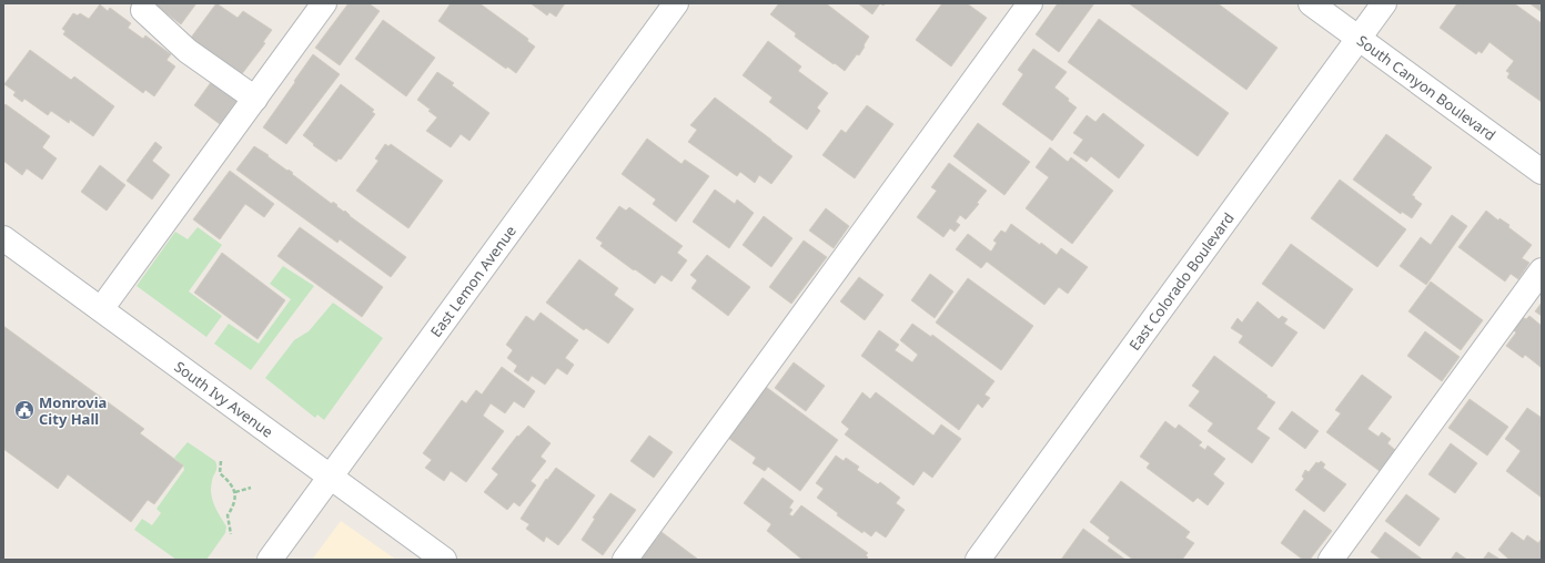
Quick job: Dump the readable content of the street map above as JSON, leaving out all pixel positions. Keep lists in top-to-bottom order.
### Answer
{
  "streets": {
    "street": [
      "South Canyon Boulevard",
      "East Lemon Avenue",
      "East Colorado Boulevard",
      "South Ivy Avenue"
    ]
  },
  "crossings": [
    ["South Canyon Boulevard", "East Colorado Boulevard"],
    ["East Lemon Avenue", "South Ivy Avenue"]
  ],
  "places": {
    "public building": ["Monrovia City Hall"]
  }
}
